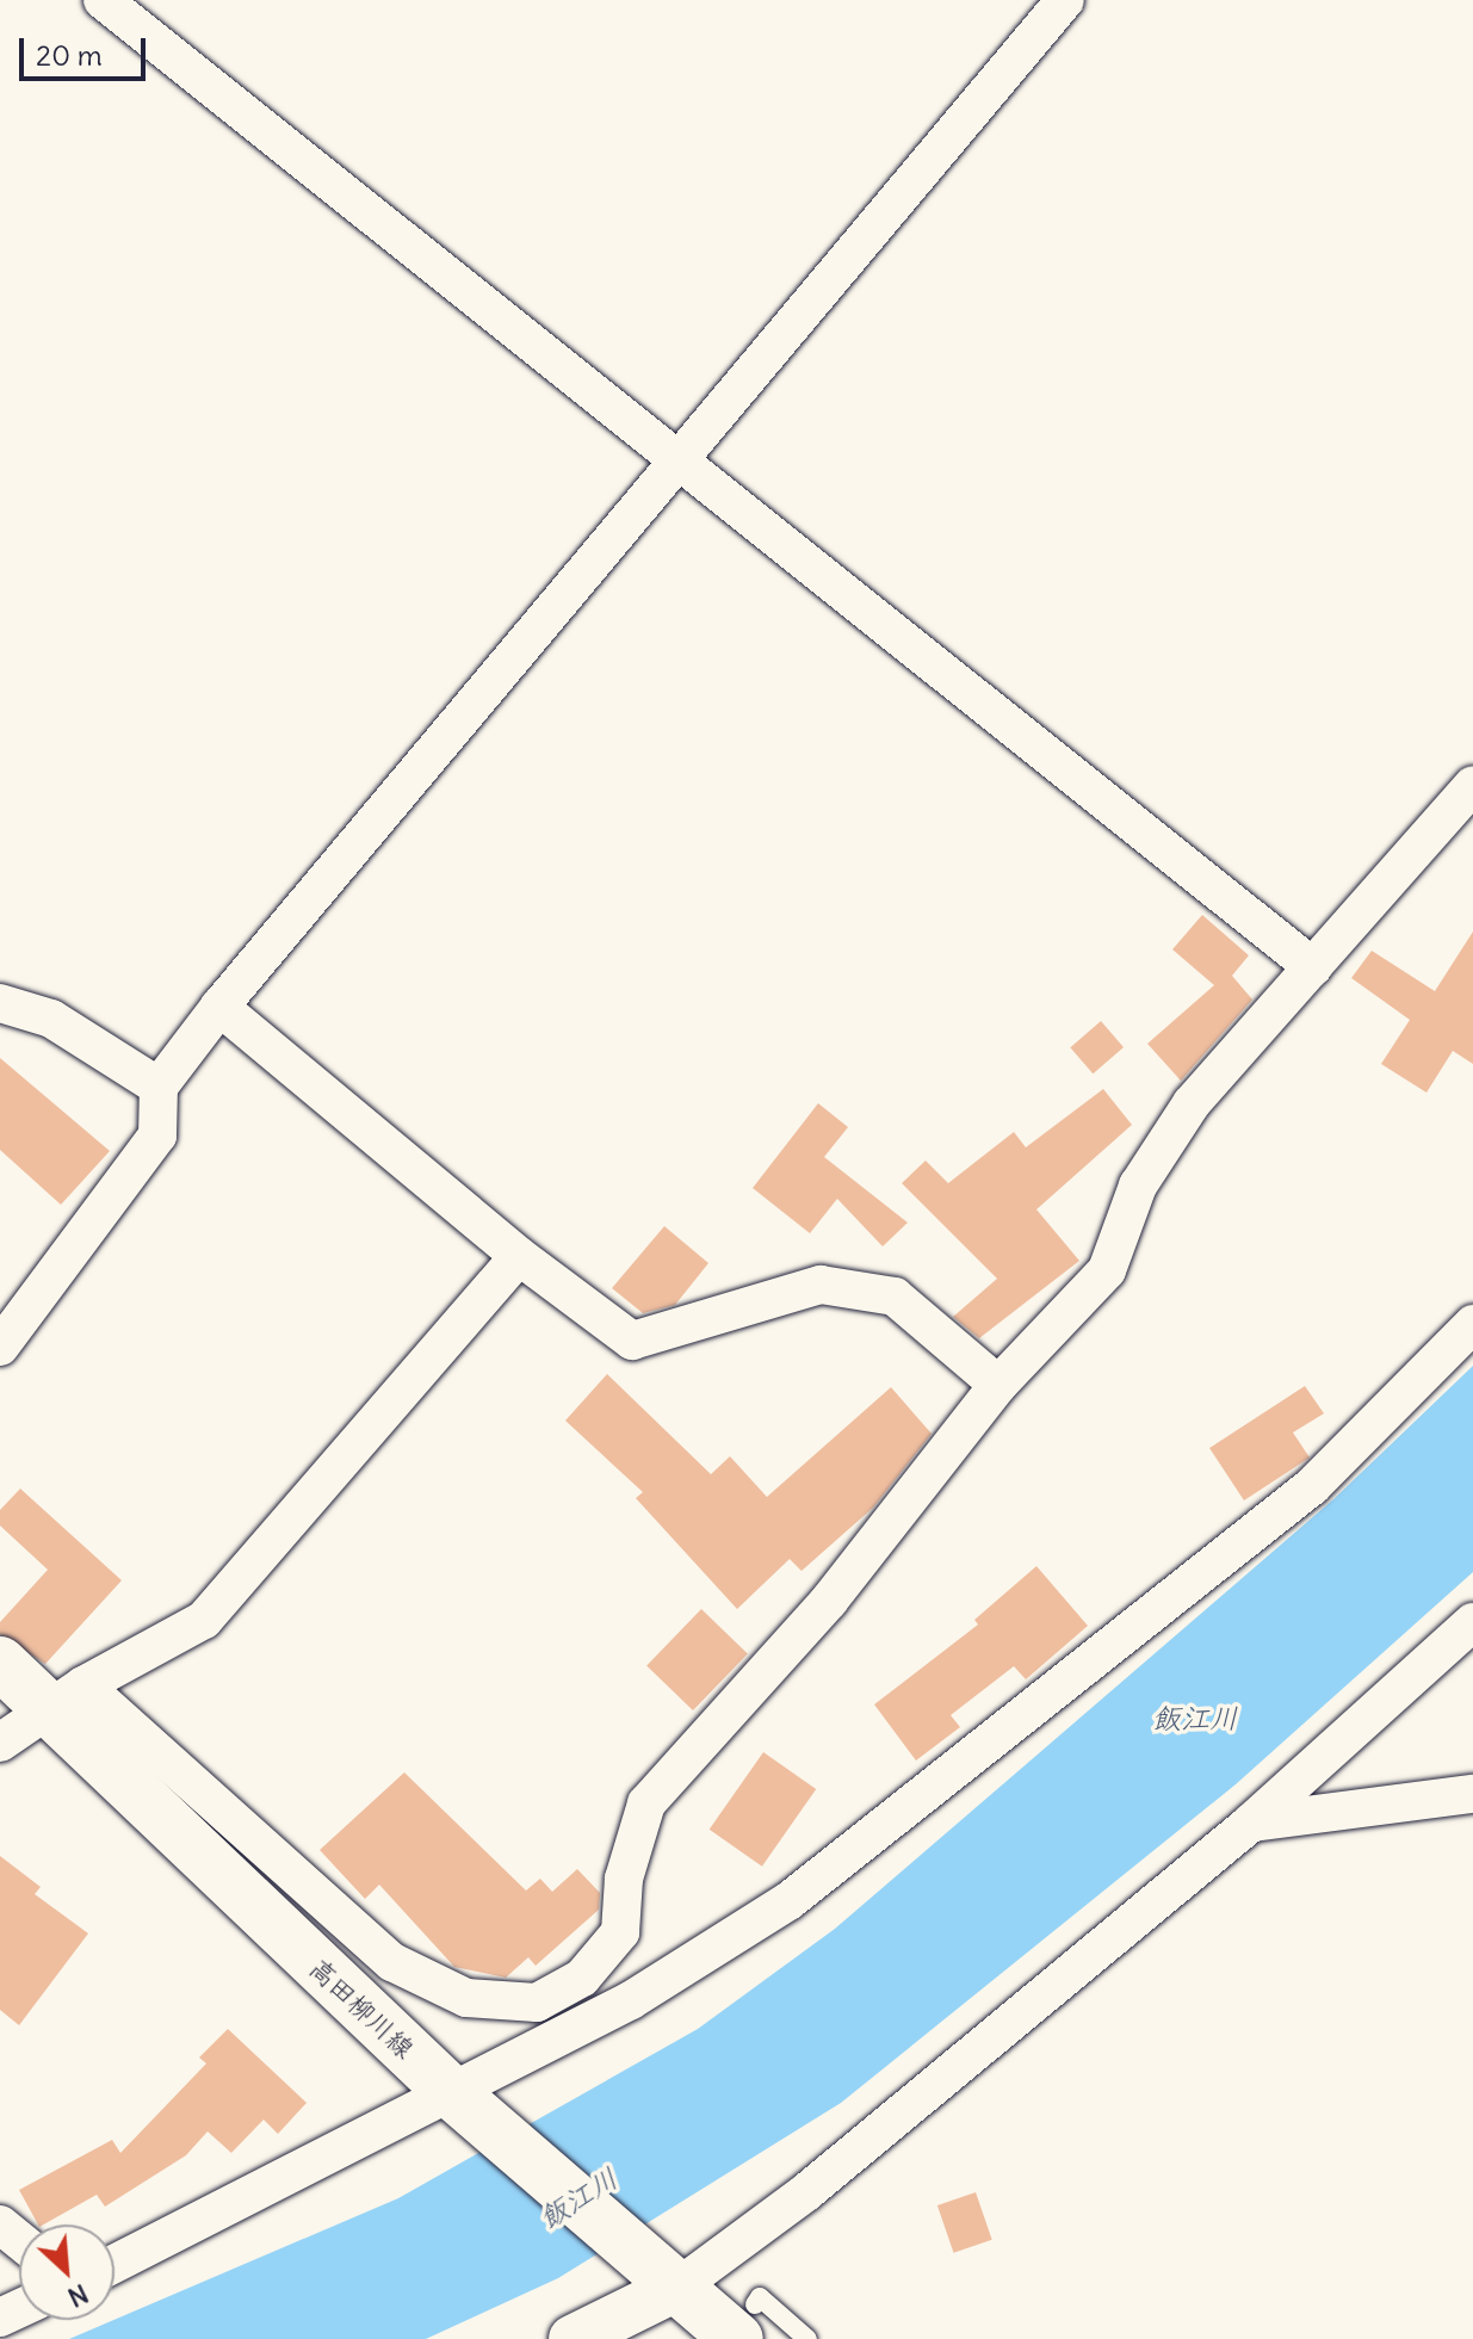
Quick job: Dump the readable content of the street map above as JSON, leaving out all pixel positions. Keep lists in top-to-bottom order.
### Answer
{
  "streets": {
    "main road": ["高田柳川線"]
  },
  "water": ["飯江川"],
  "scale_bar": "20 m",
  "north": "bottom right"
}
